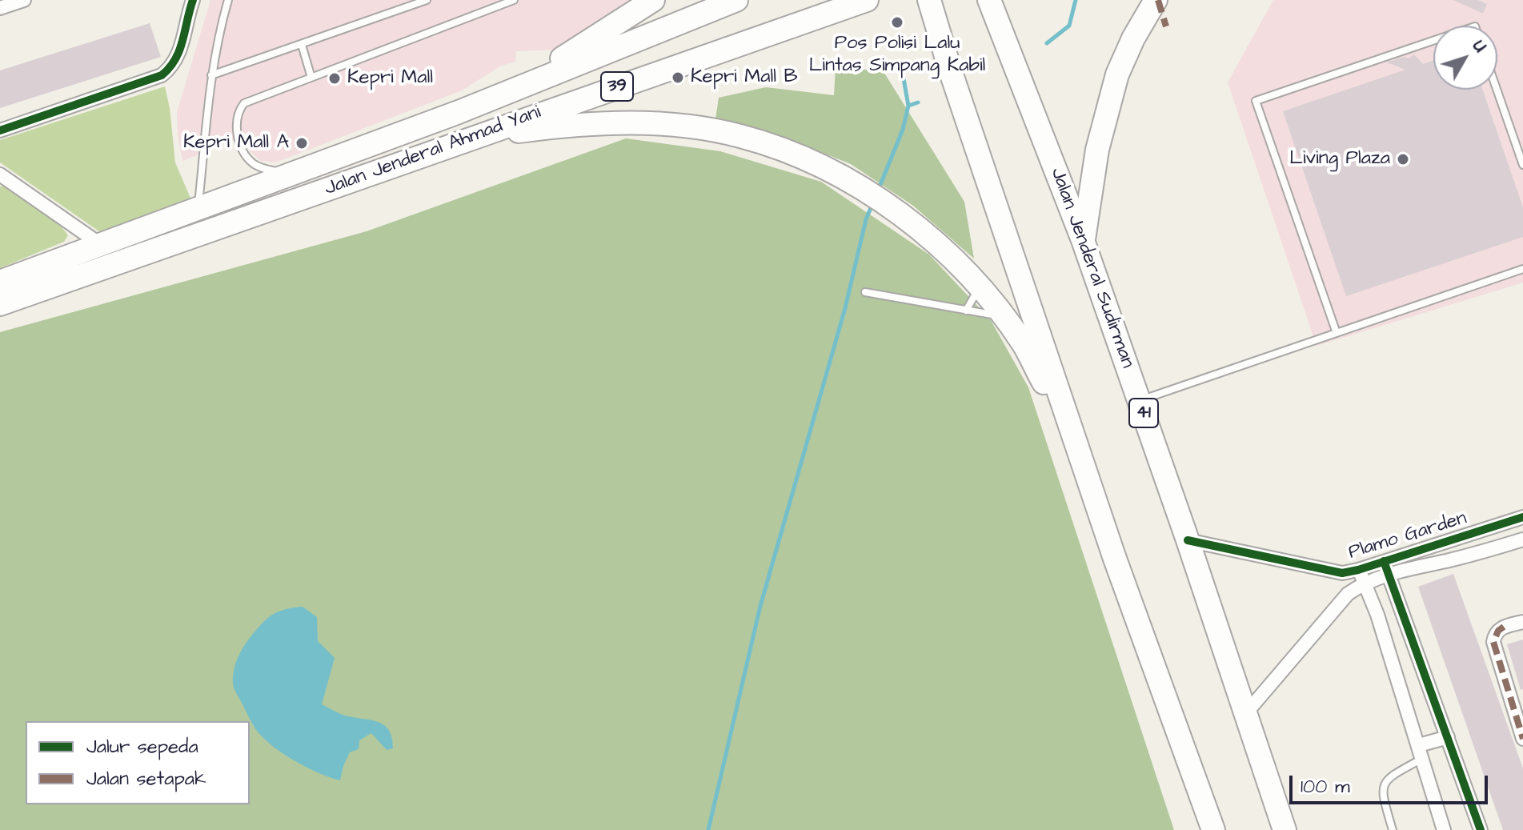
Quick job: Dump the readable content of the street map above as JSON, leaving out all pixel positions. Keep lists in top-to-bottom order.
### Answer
{
  "streets": {
    "highway": [
      "39",
      "Jalan Jenderal Ahmad Yani",
      "Jalan Jenderal Sudirman",
      "41"
    ],
    "street": ["Plamo Garden"]
  },
  "crossings": [
    ["Jalan Jenderal Sudirman", "Plamo Garden"]
  ],
  "places": [
    "Pos Polisi Lalu Lintas Simpang Kabil",
    "Kepri Mall B",
    "Kepri Mall",
    "Kepri Mall A",
    "Living Plaza"
  ],
  "legend": ["Jalur sepeda", "Jalan setapak"],
  "scale_bar": "100 m",
  "north": "top right"
}
